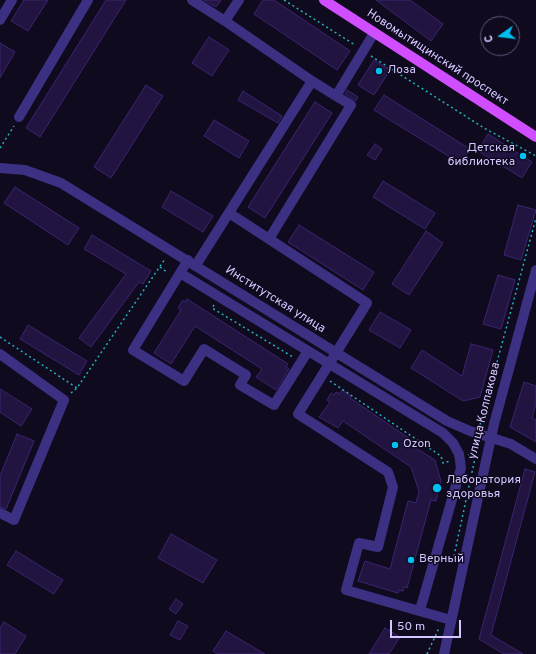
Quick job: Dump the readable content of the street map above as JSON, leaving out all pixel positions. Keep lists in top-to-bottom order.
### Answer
{
  "streets": {
    "main road": ["Новомытищинский проспект"],
    "street": ["Институтская улица", "улица Колпакова"]
  },
  "crossings": [
    ["Институтская улица", "улица Колпакова"]
  ],
  "places": [
    "Лоза",
    "Детская библиотека",
    "Ozon",
    "Лаборатория здоровья",
    "Верный"
  ],
  "scale_bar": "50 m",
  "north": "left"
}
